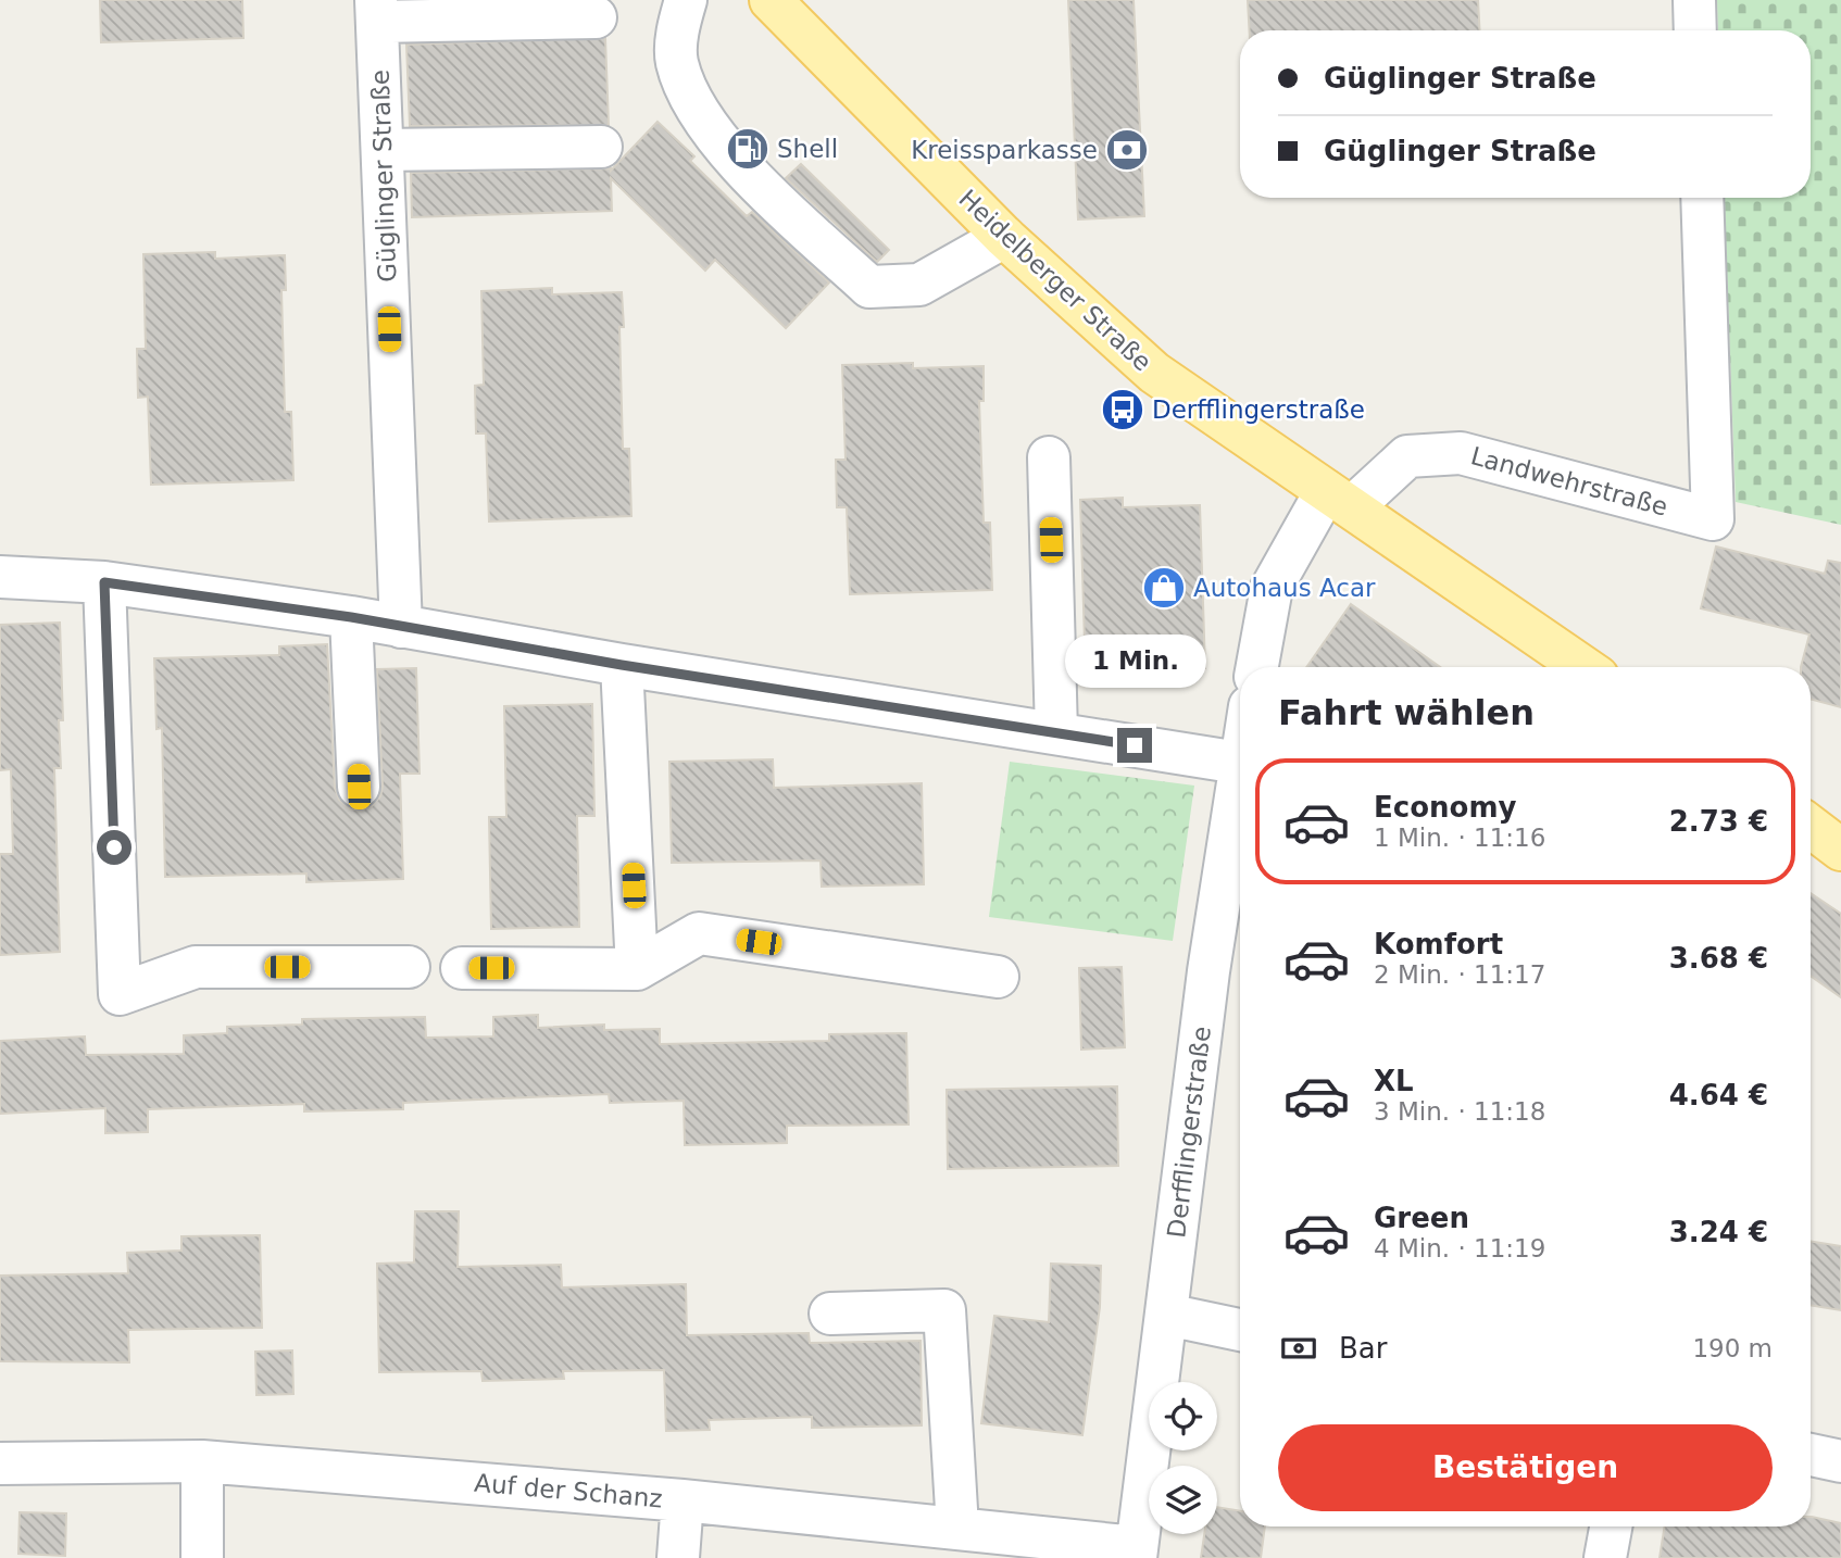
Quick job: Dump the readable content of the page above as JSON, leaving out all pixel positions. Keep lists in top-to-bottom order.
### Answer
{
  "streets": {
    "main road": ["Heidelberger Straße"],
    "street": [
      "Güglinger Straße",
      "Landwehrstraße",
      "Derfflingerstraße",
      "Auf der Schanz"
    ]
  },
  "crossings": [
    ["Heidelberger Straße", "Landwehrstraße"],
    ["Derfflingerstraße", "Auf der Schanz"]
  ],
  "places": {
    "fuel station": ["Shell"],
    "bank": ["Kreissparkasse"],
    "bus stop": ["Derfflingerstraße"],
    "shop": ["Autohaus Acar"]
  },
  "page": {
    "banner": ["Güglinger Straße", "Güglinger Straße"],
    "bubble": "1 Min.",
    "heading": "Fahrt wählen",
    "list": [
      {
        "name": "Economy",
        "note": "1 Min. · 11:16",
        "value": "2.73 €"
      },
      {
        "name": "Komfort",
        "note": "2 Min. · 11:17",
        "value": "3.68 €"
      },
      {
        "name": "XL",
        "note": "3 Min. · 11:18",
        "value": "4.64 €"
      },
      {
        "name": "Green",
        "note": "4 Min. · 11:19",
        "value": "3.24 €"
      }
    ],
    "pay": ["Bar", "190 m"],
    "buttons": "Bestätigen"
  }
}
